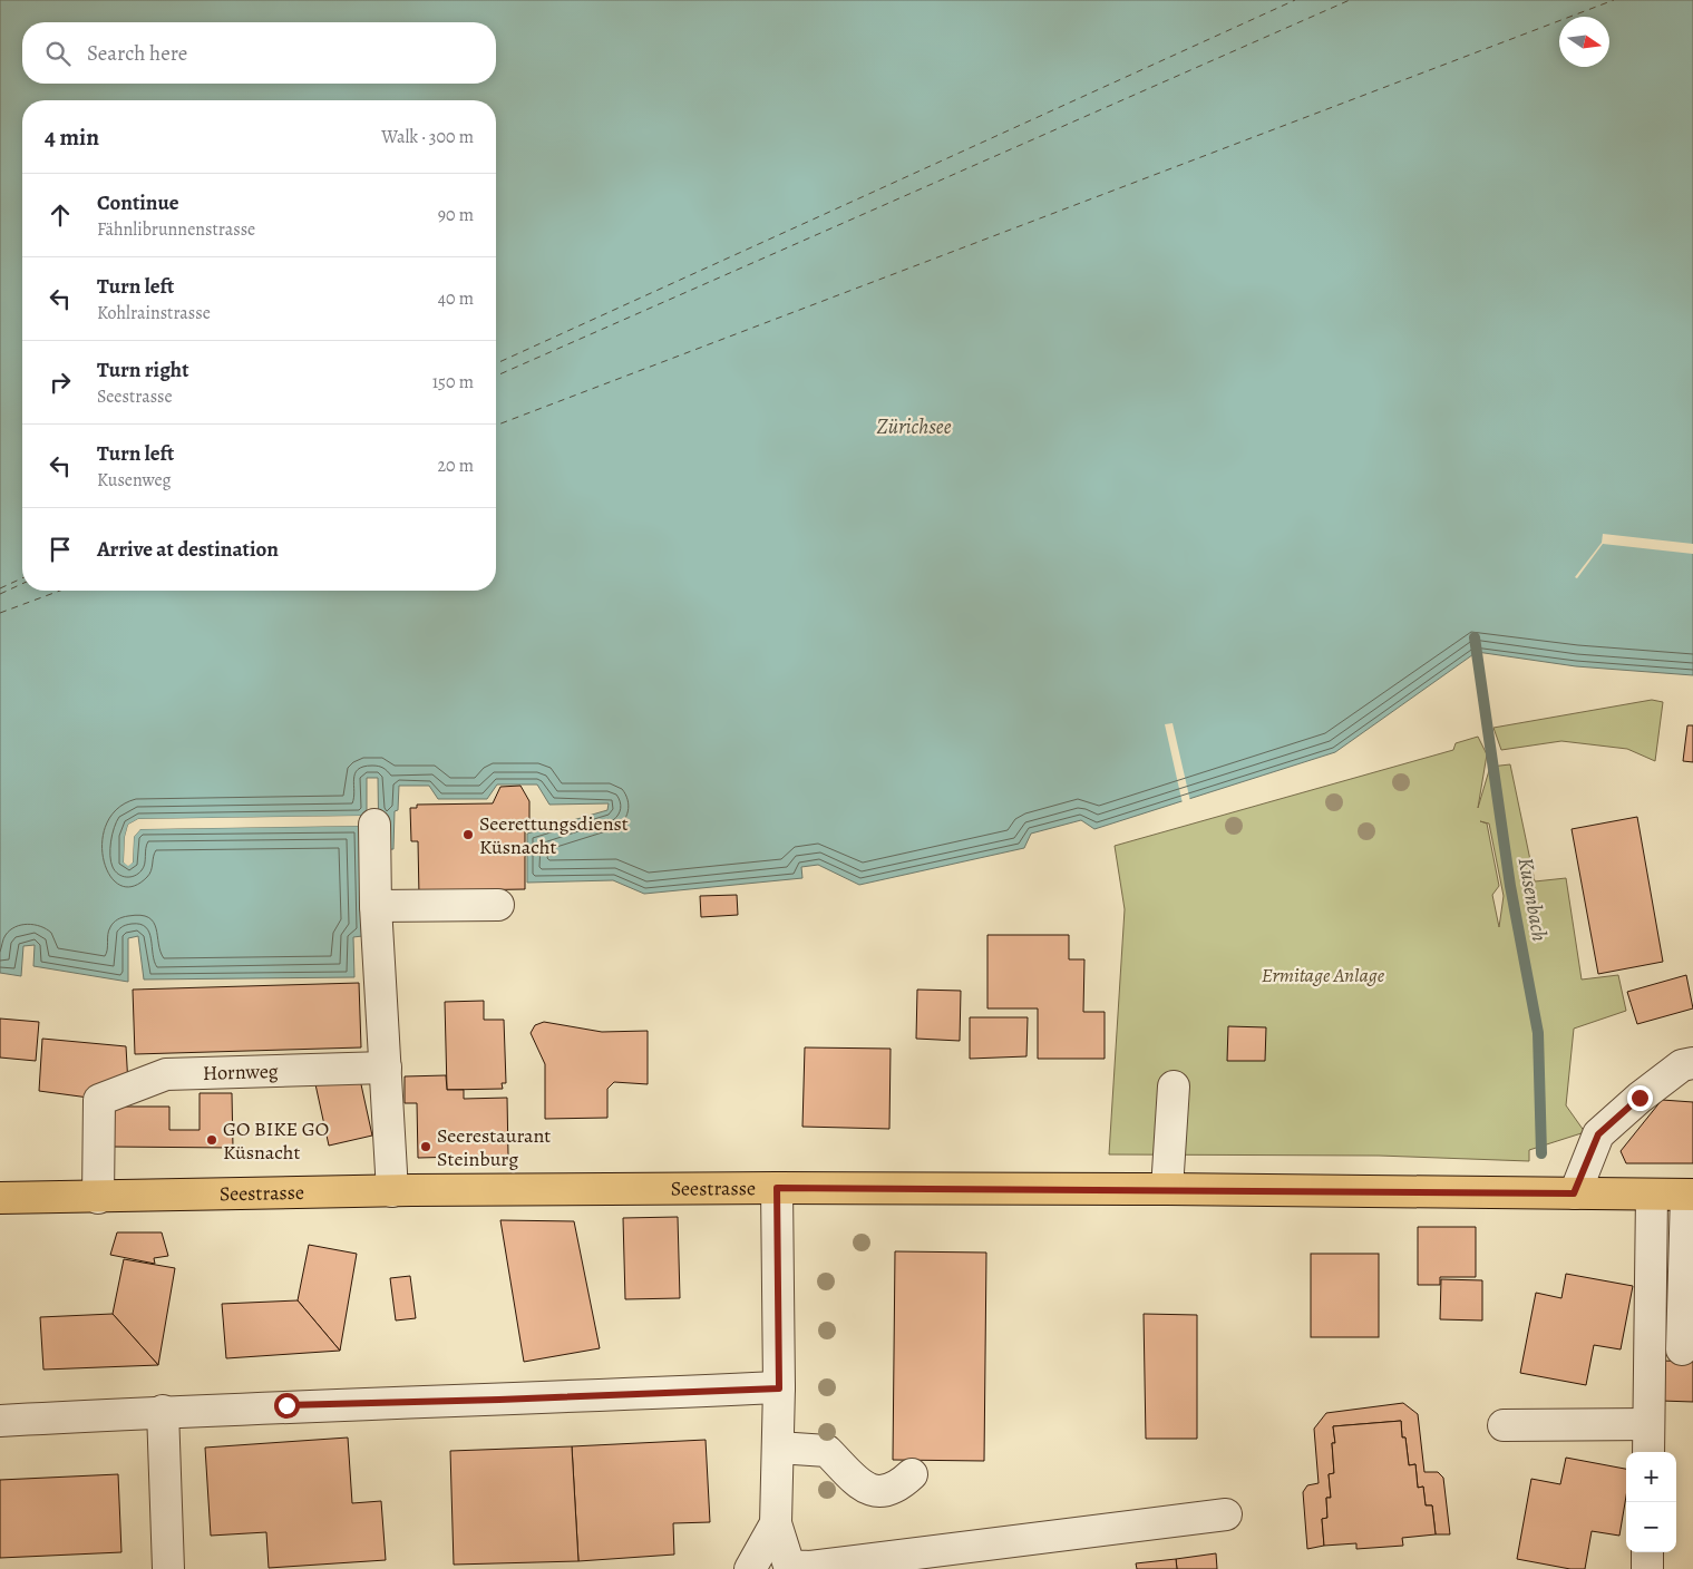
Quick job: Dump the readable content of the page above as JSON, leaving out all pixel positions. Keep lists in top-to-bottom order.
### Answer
{
  "streets": {
    "main road": ["Seestrasse"],
    "street": ["Hornweg"]
  },
  "crossings": [
    ["Hornweg", "Seestrasse"]
  ],
  "water": ["Zürichsee", "Kusenbach"],
  "parks": ["Ermitage Anlage"],
  "places": ["Seerettungsdienst Küsnacht", "GO BIKE GO Küsnacht", "Seerestaurant Steinburg"],
  "north": "right",
  "page": {
    "search": "Search here",
    "heading": ["4 min", "Walk · 300 m"],
    "list": [
      ["Continue", "Fähnlibrunnenstrasse", "90 m"],
      ["Turn left", "Kohlrainstrasse", "40 m"],
      ["Turn right", "Seestrasse", "150 m"],
      ["Turn left", "Kusenweg", "20 m"],
      "Arrive at destination"
    ],
    "map_buttons": ["+", "−"]
  }
}
